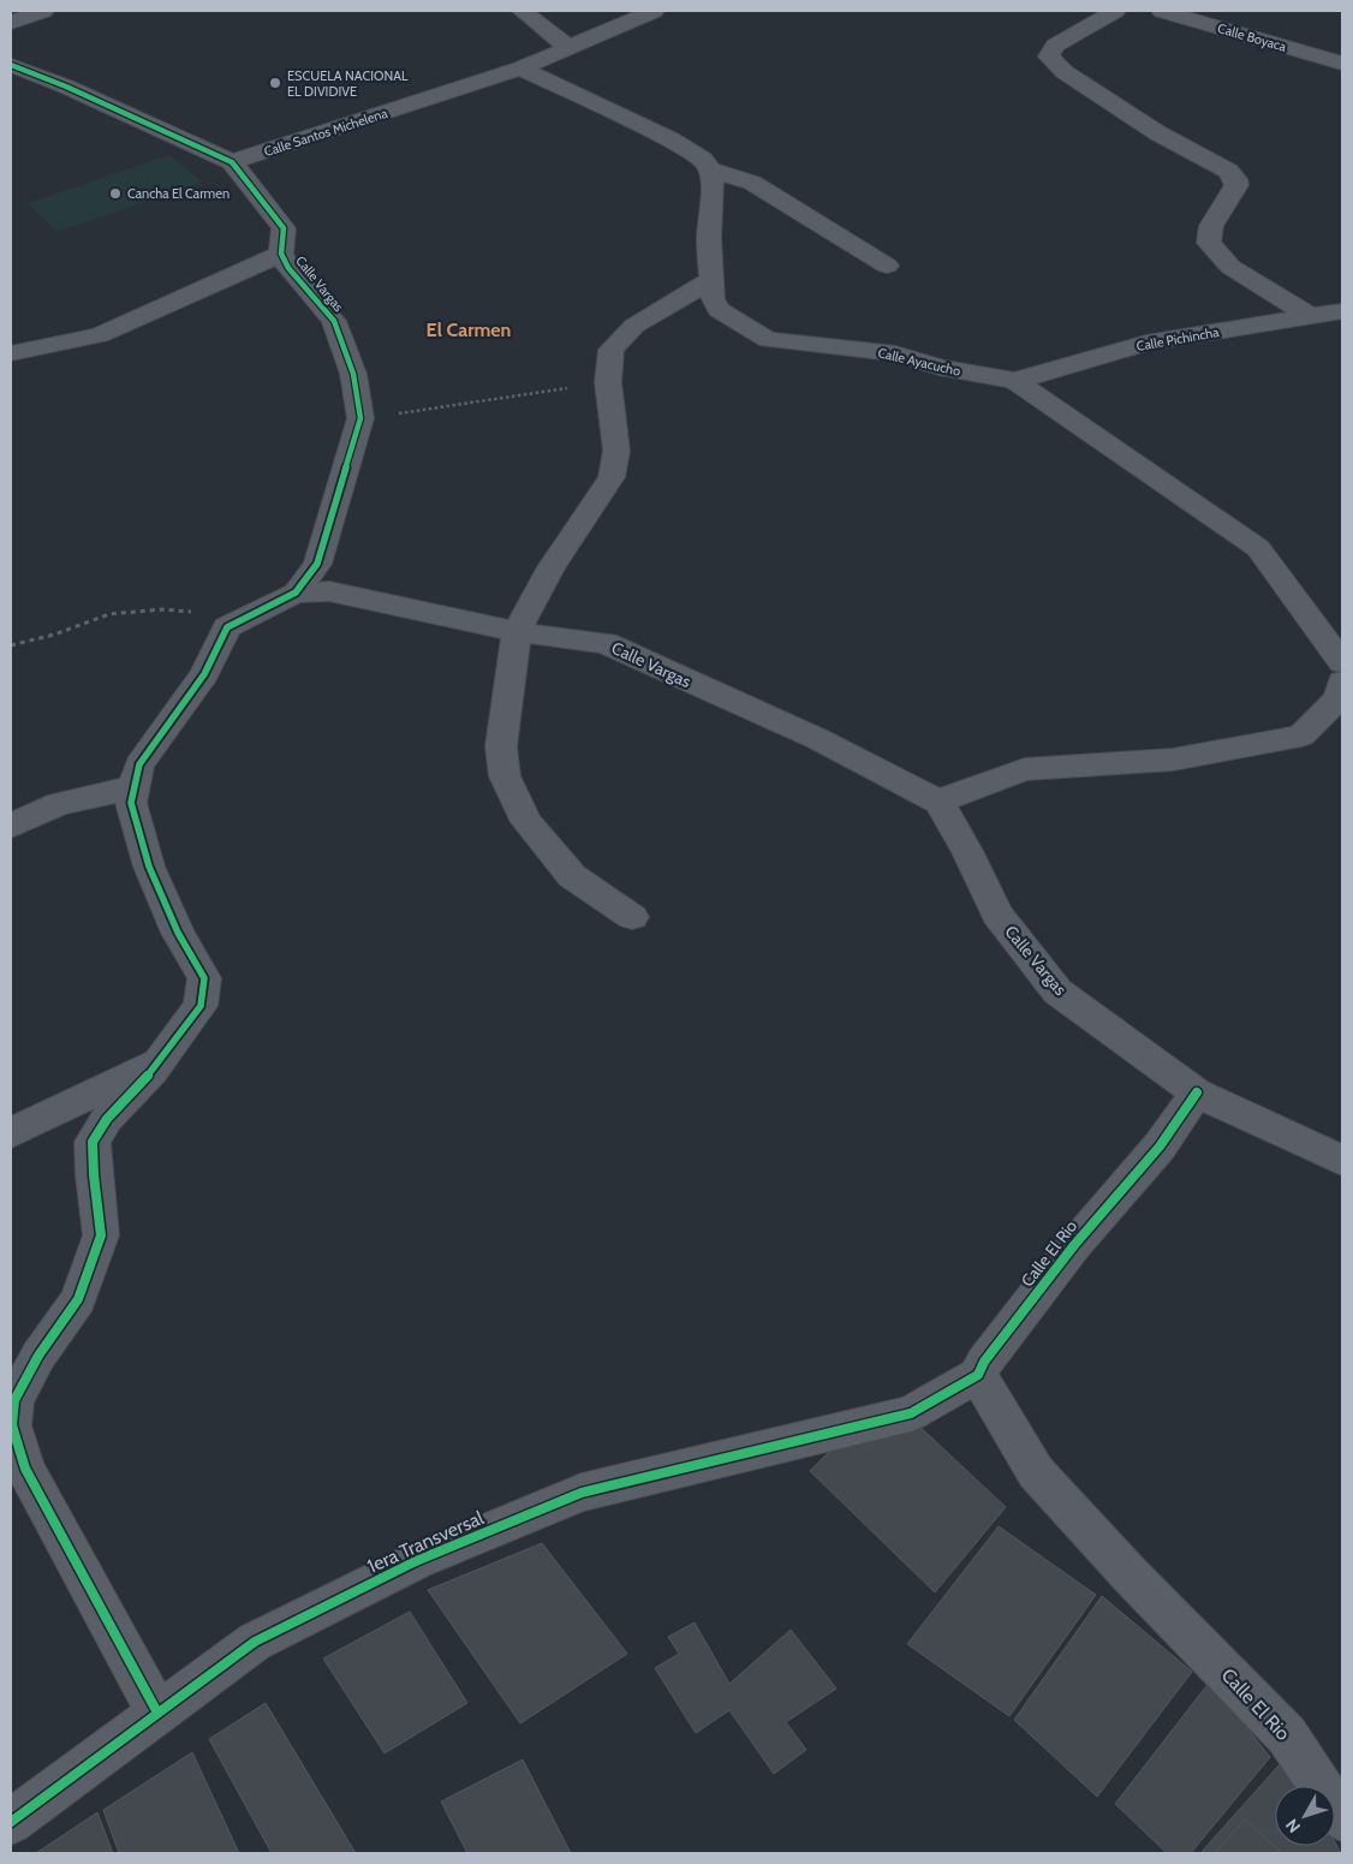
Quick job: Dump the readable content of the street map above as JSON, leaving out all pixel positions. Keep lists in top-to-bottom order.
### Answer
{
  "streets": {
    "street": [
      "Calle Boyaca",
      "Calle Santos Michelena",
      "Calle Vargas",
      "Calle Pichincha",
      "Calle Ayacucho",
      "Calle El Rio",
      "1era Transversal"
    ]
  },
  "crossings": [
    ["Calle Santos Michelena", "Calle Vargas"],
    ["Calle Vargas", "Calle El Rio"],
    ["Calle Pichincha", "Calle Ayacucho"],
    ["Calle El Rio", "1era Transversal"]
  ],
  "districts": ["El Carmen"],
  "places": ["ESCUELA NACIONAL EL DIVIDIVE", "Cancha El Carmen"],
  "north": "bottom left"
}
